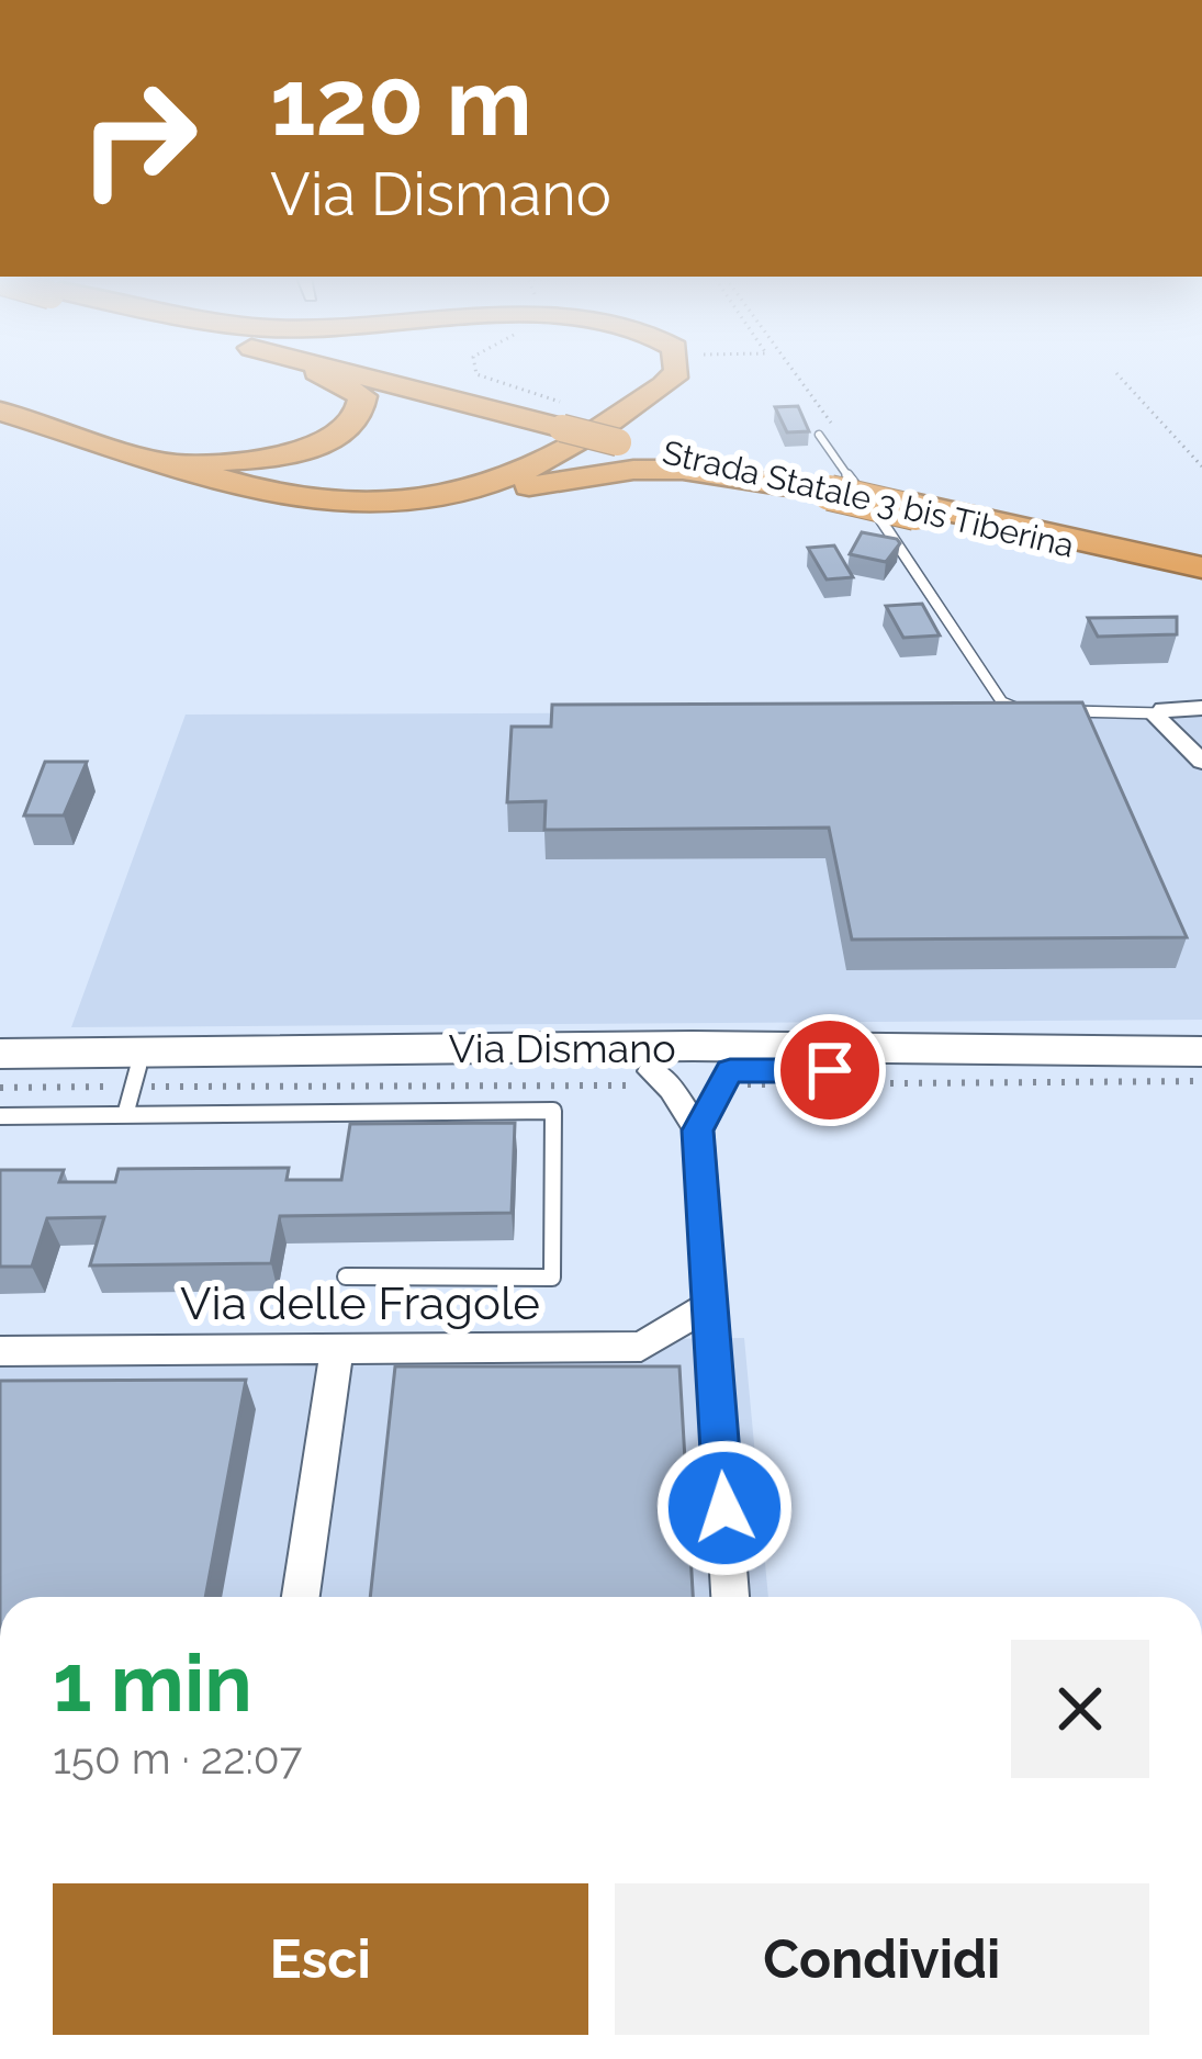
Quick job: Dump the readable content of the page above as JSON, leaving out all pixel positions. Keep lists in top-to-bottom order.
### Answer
{
  "streets": {
    "highway": ["Strada Statale 3 bis Tiberina"],
    "main road": ["Via Dismano"],
    "street": ["Via delle Fragole"]
  },
  "page": {
    "turn": ["120 m", "Via Dismano"],
    "heading": ["1 min", "150 m · 22:07"],
    "buttons": ["Esci", "Condividi"]
  }
}
